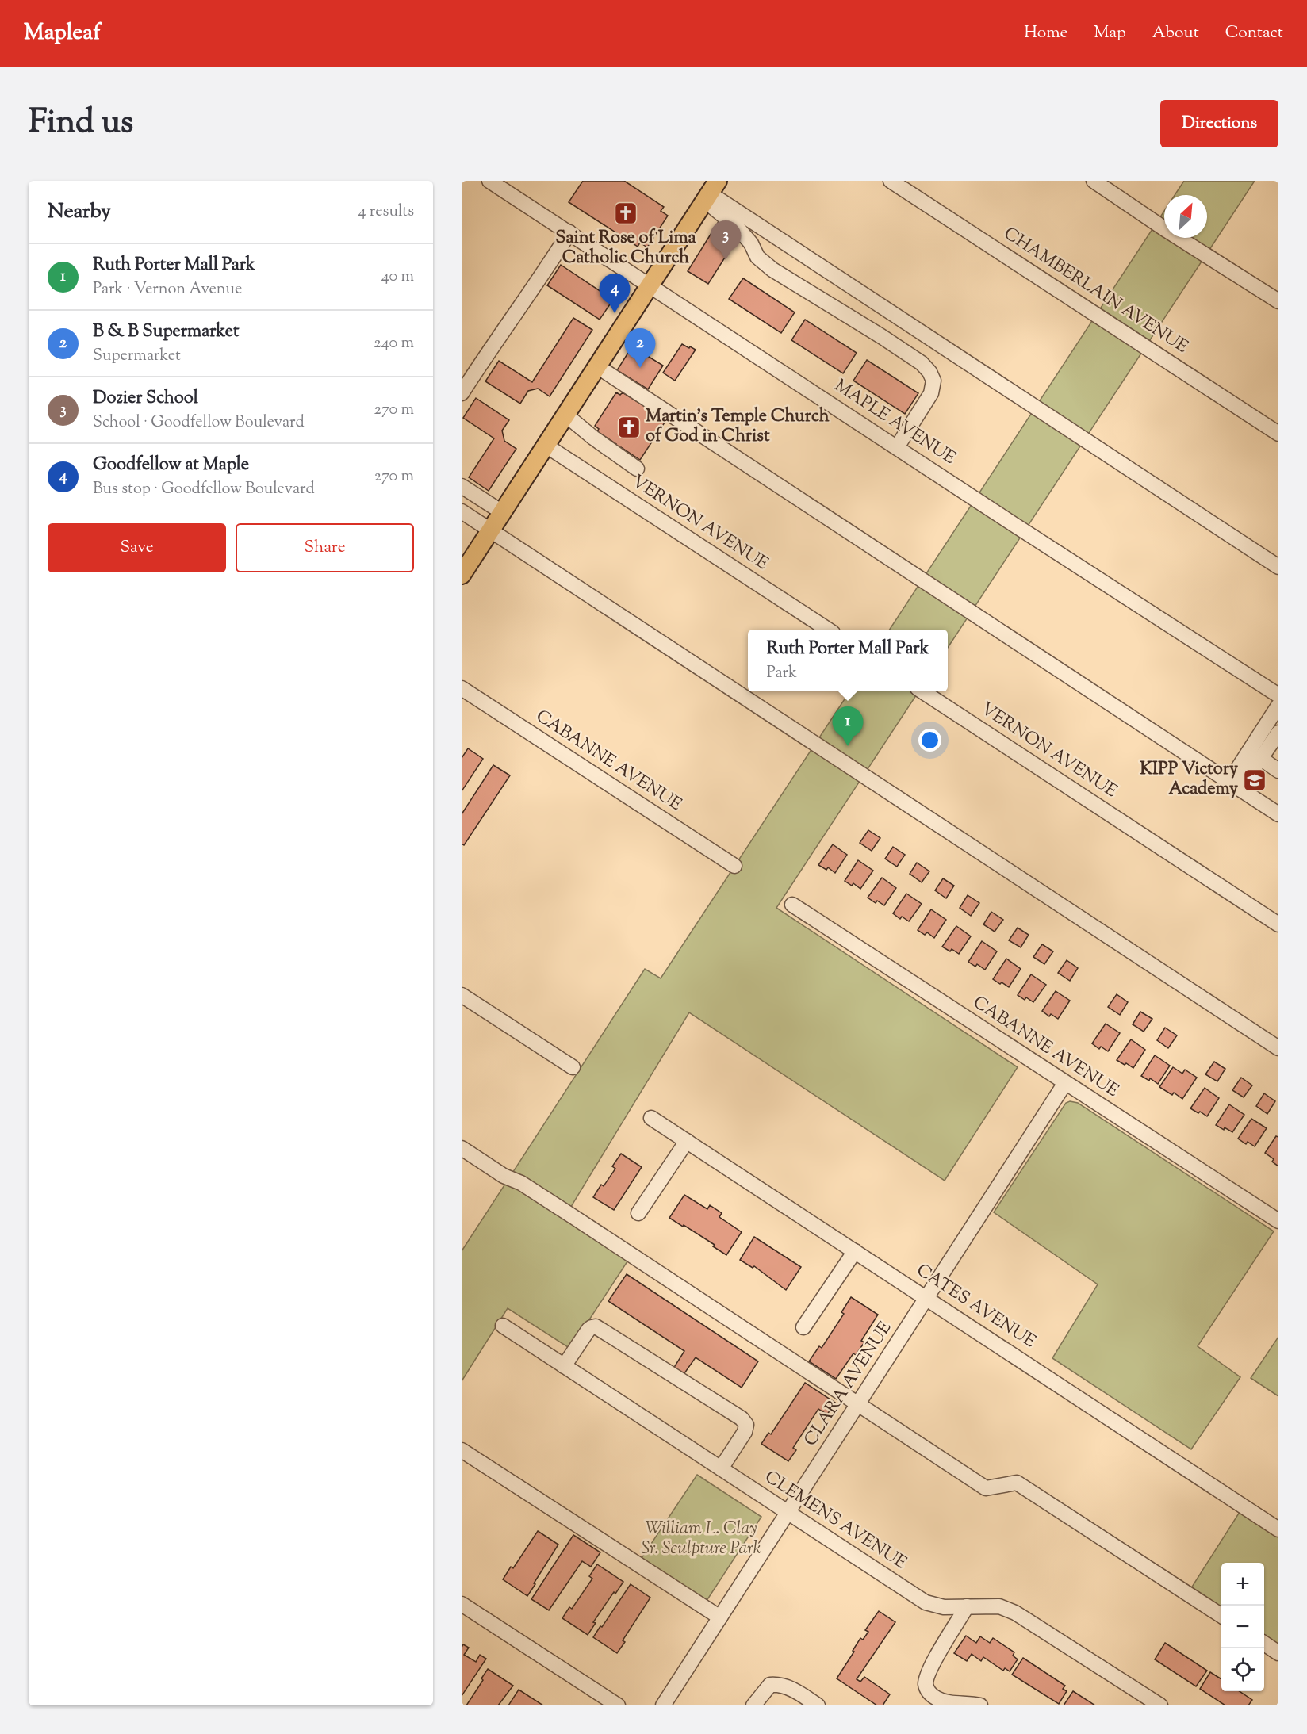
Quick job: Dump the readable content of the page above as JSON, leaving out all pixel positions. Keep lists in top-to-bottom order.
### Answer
{
  "streets": {
    "street": [
      "CHAMBERLAIN AVENUE",
      "MAPLE AVENUE",
      "VERNON AVENUE",
      "CABANNE AVENUE",
      "CATES AVENUE",
      "CLARA AVENUE",
      "CLEMENS AVENUE"
    ]
  },
  "crossings": [
    ["CABANNE AVENUE", "CLARA AVENUE"],
    ["CATES AVENUE", "CLARA AVENUE"],
    ["CLARA AVENUE", "CLEMENS AVENUE"]
  ],
  "parks": ["William L. Clay Sr. Sculpture Park"],
  "places": {
    "church": ["Saint Rose of Lima Catholic Church", "Martin's Temple Church of God in Christ"],
    "school or university": ["KIPP Victory Academy"]
  },
  "north": "top right",
  "page": {
    "header": "Mapleaf",
    "nav": [
      "Home",
      "Map",
      "About",
      "Contact"
    ],
    "title": "Find us",
    "buttons": [
      "Directions",
      ["Save", "Share"]
    ],
    "heading": ["Nearby", "4 results"],
    "pins": [
      "3",
      "4",
      "2",
      "1"
    ],
    "list": [
      {
        "mark": "1",
        "name": "Ruth Porter Mall Park",
        "note": "Park · Vernon Avenue",
        "value": "40 m"
      },
      {
        "mark": "2",
        "name": "B & B Supermarket",
        "note": "Supermarket",
        "value": "240 m"
      },
      {
        "mark": "3",
        "name": "Dozier School",
        "note": "School · Goodfellow Boulevard",
        "value": "270 m"
      },
      {
        "mark": "4",
        "name": "Goodfellow at Maple",
        "note": "Bus stop · Goodfellow Boulevard",
        "value": "270 m"
      }
    ],
    "popup": ["Ruth Porter Mall Park", "Park"],
    "map_buttons": ["+", "−"]
  }
}
